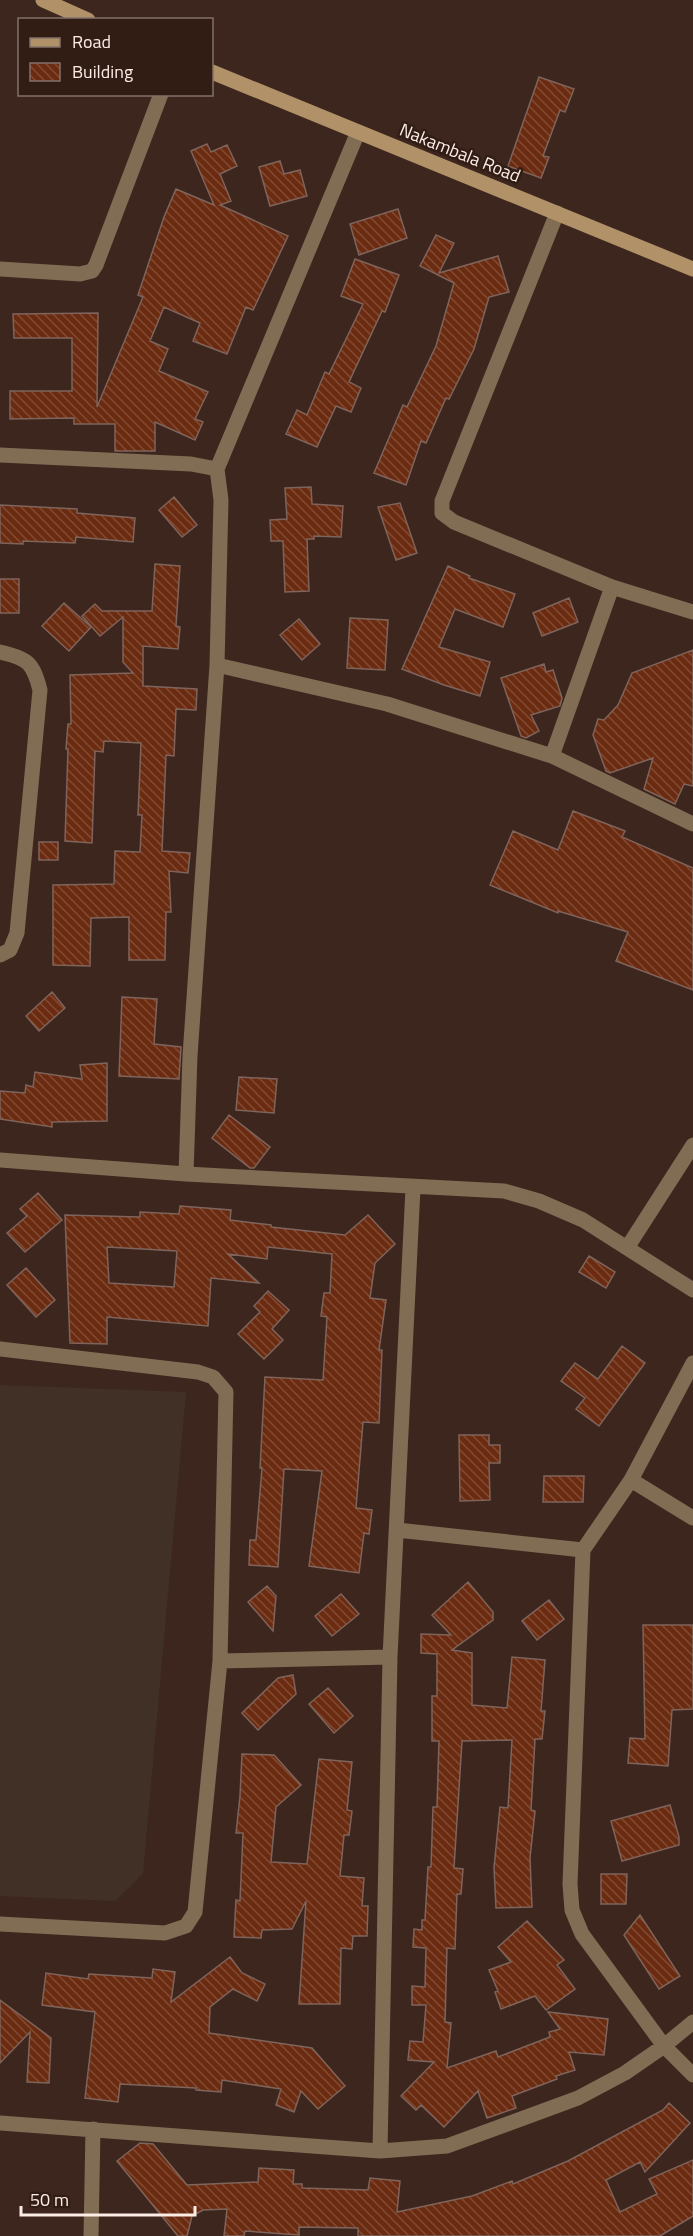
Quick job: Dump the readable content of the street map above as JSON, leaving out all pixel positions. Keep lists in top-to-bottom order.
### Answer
{
  "streets": {
    "main road": ["Nakambala Road"]
  },
  "legend": ["Road", "Building"],
  "scale_bar": "50 m"
}
